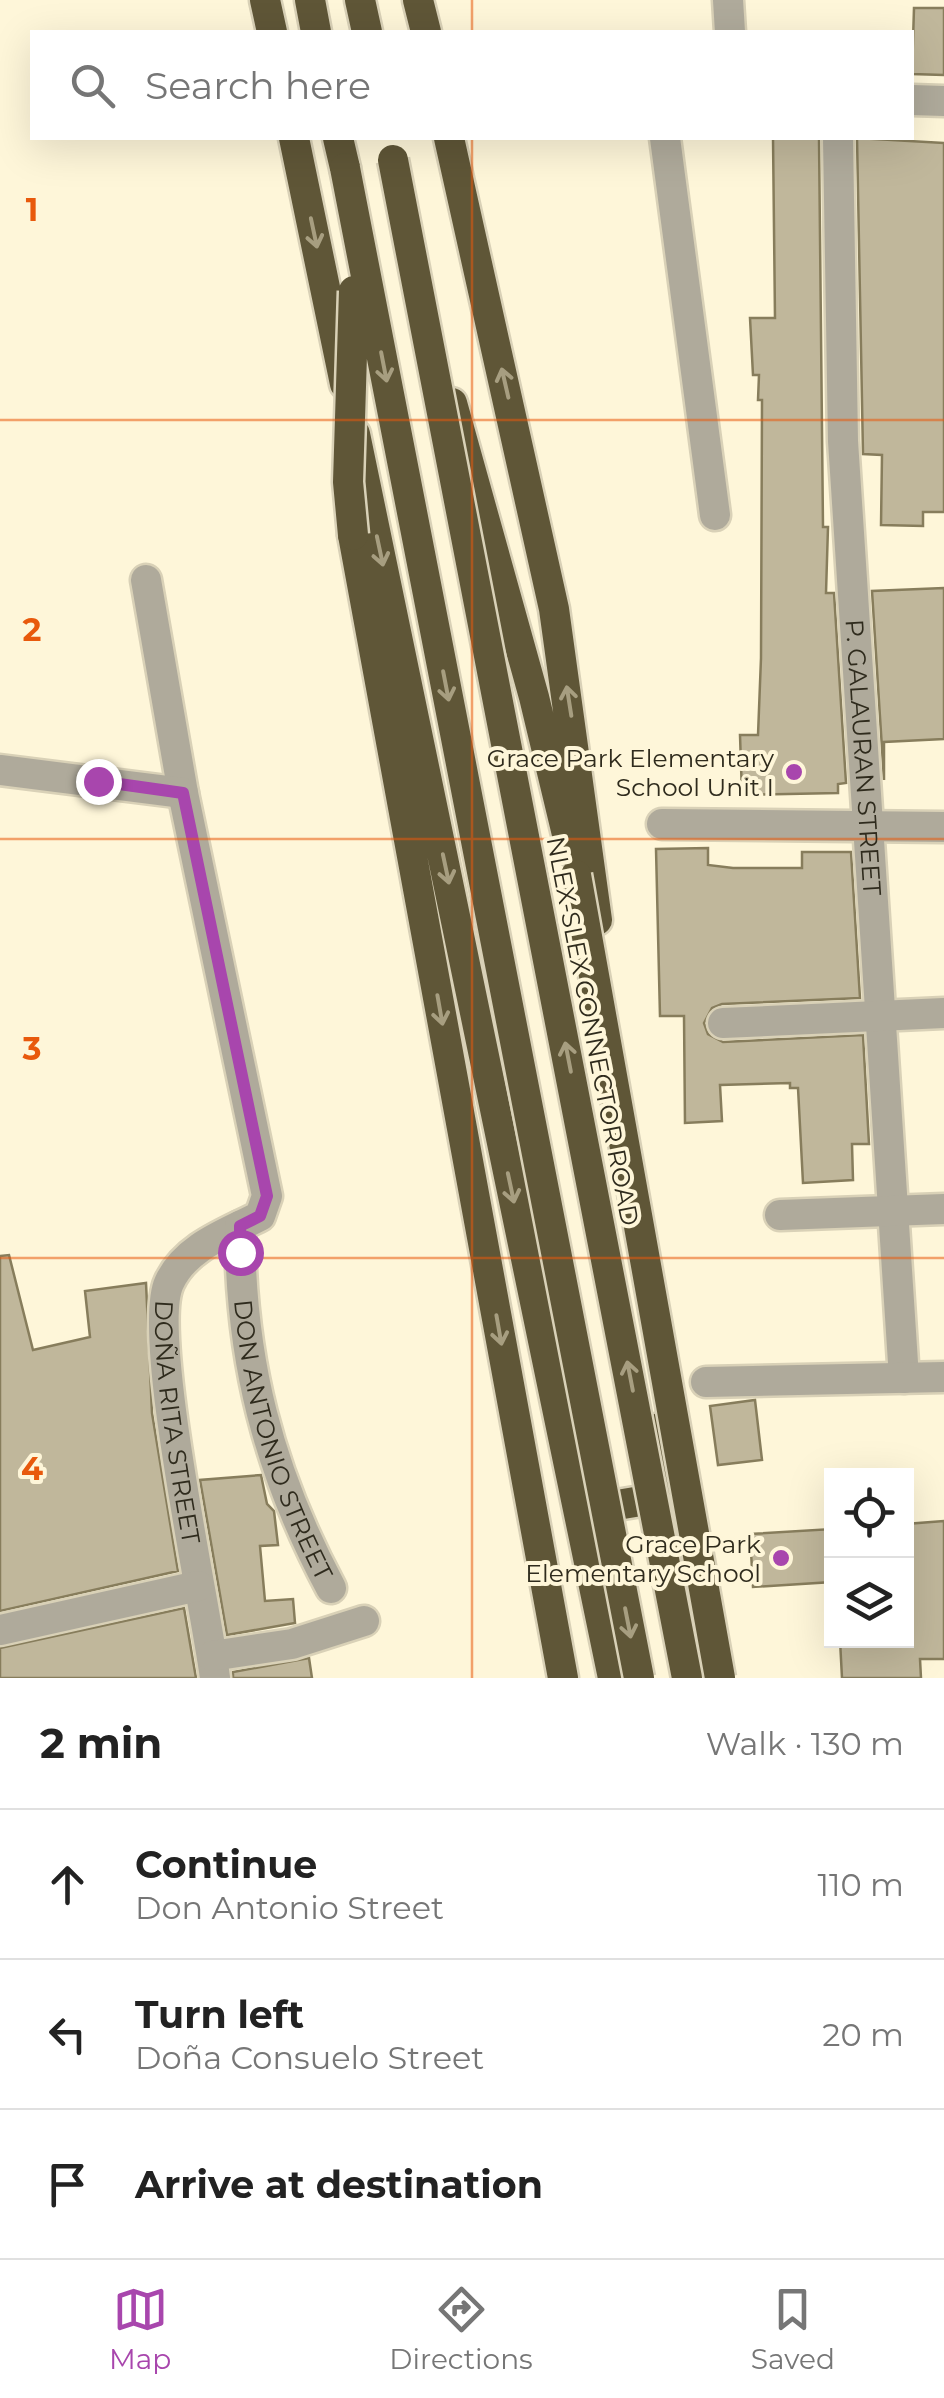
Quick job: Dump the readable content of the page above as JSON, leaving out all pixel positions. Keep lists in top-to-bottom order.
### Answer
{
  "streets": {
    "highway": ["NLEX-SLEX CONNECTOR ROAD"],
    "street": ["P. GALAURAN STREET", "DOÑA RITA STREET", "DON ANTONIO STREET"]
  },
  "crossings": [
    ["DOÑA RITA STREET", "DON ANTONIO STREET"]
  ],
  "places": ["Grace Park Elementary School Unit I", "Grace Park Elementary School"],
  "page": {
    "search": "Search here",
    "heading": ["2 min", "Walk · 130 m"],
    "list": [
      ["Continue", "Don Antonio Street", "110 m"],
      ["Turn left", "Doña Consuelo Street", "20 m"],
      "Arrive at destination"
    ],
    "nav": ["Map", "Directions", "Saved"]
  },
  "grid": {
    "rows": [
      "1",
      "2",
      "3",
      "4"
    ]
  }
}
